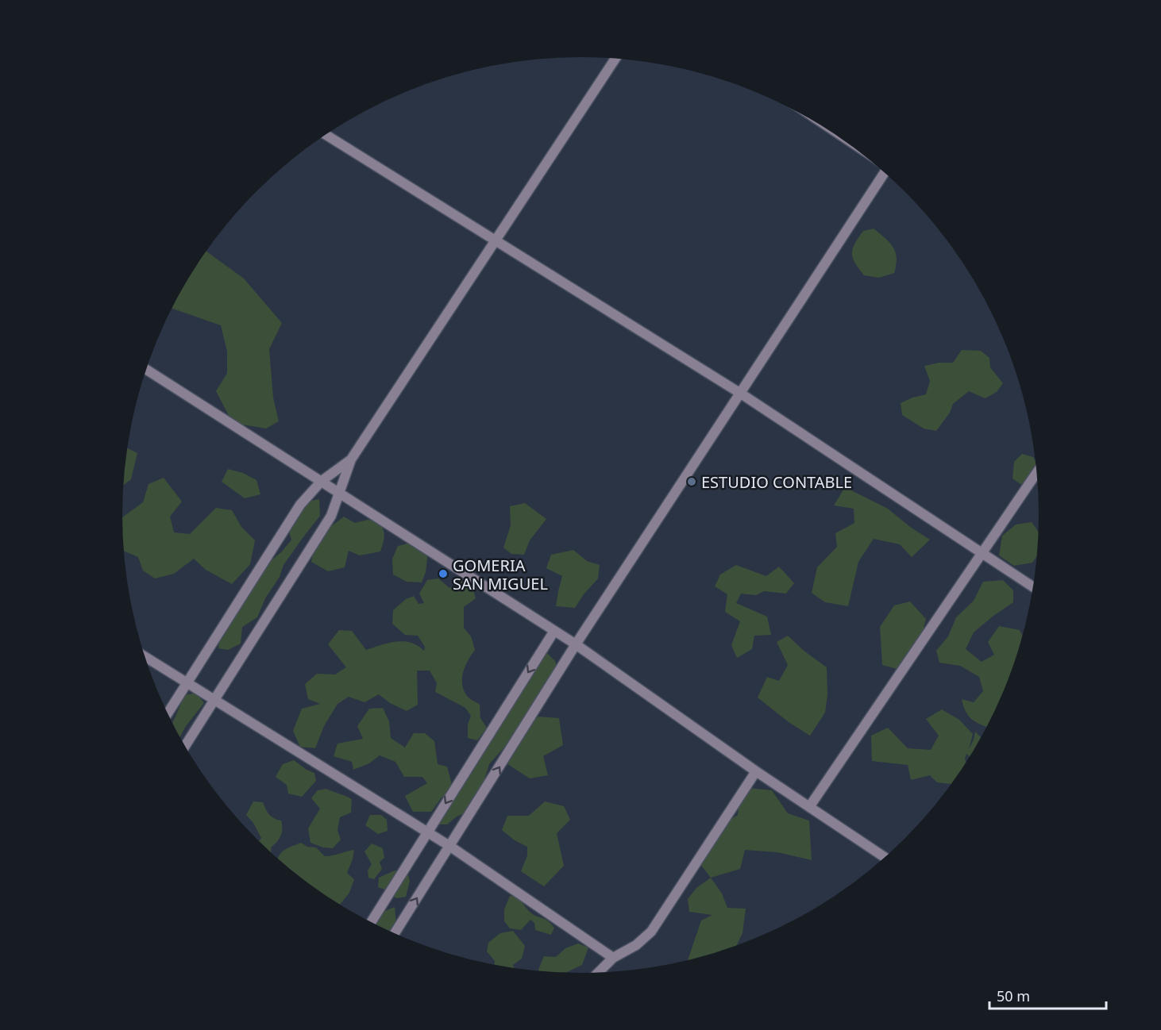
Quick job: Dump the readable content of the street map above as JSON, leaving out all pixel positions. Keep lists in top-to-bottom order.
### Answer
{
  "places": ["ESTUDIO CONTABLE", "GOMERIA SAN MIGUEL"],
  "scale_bar": "50 m"
}
